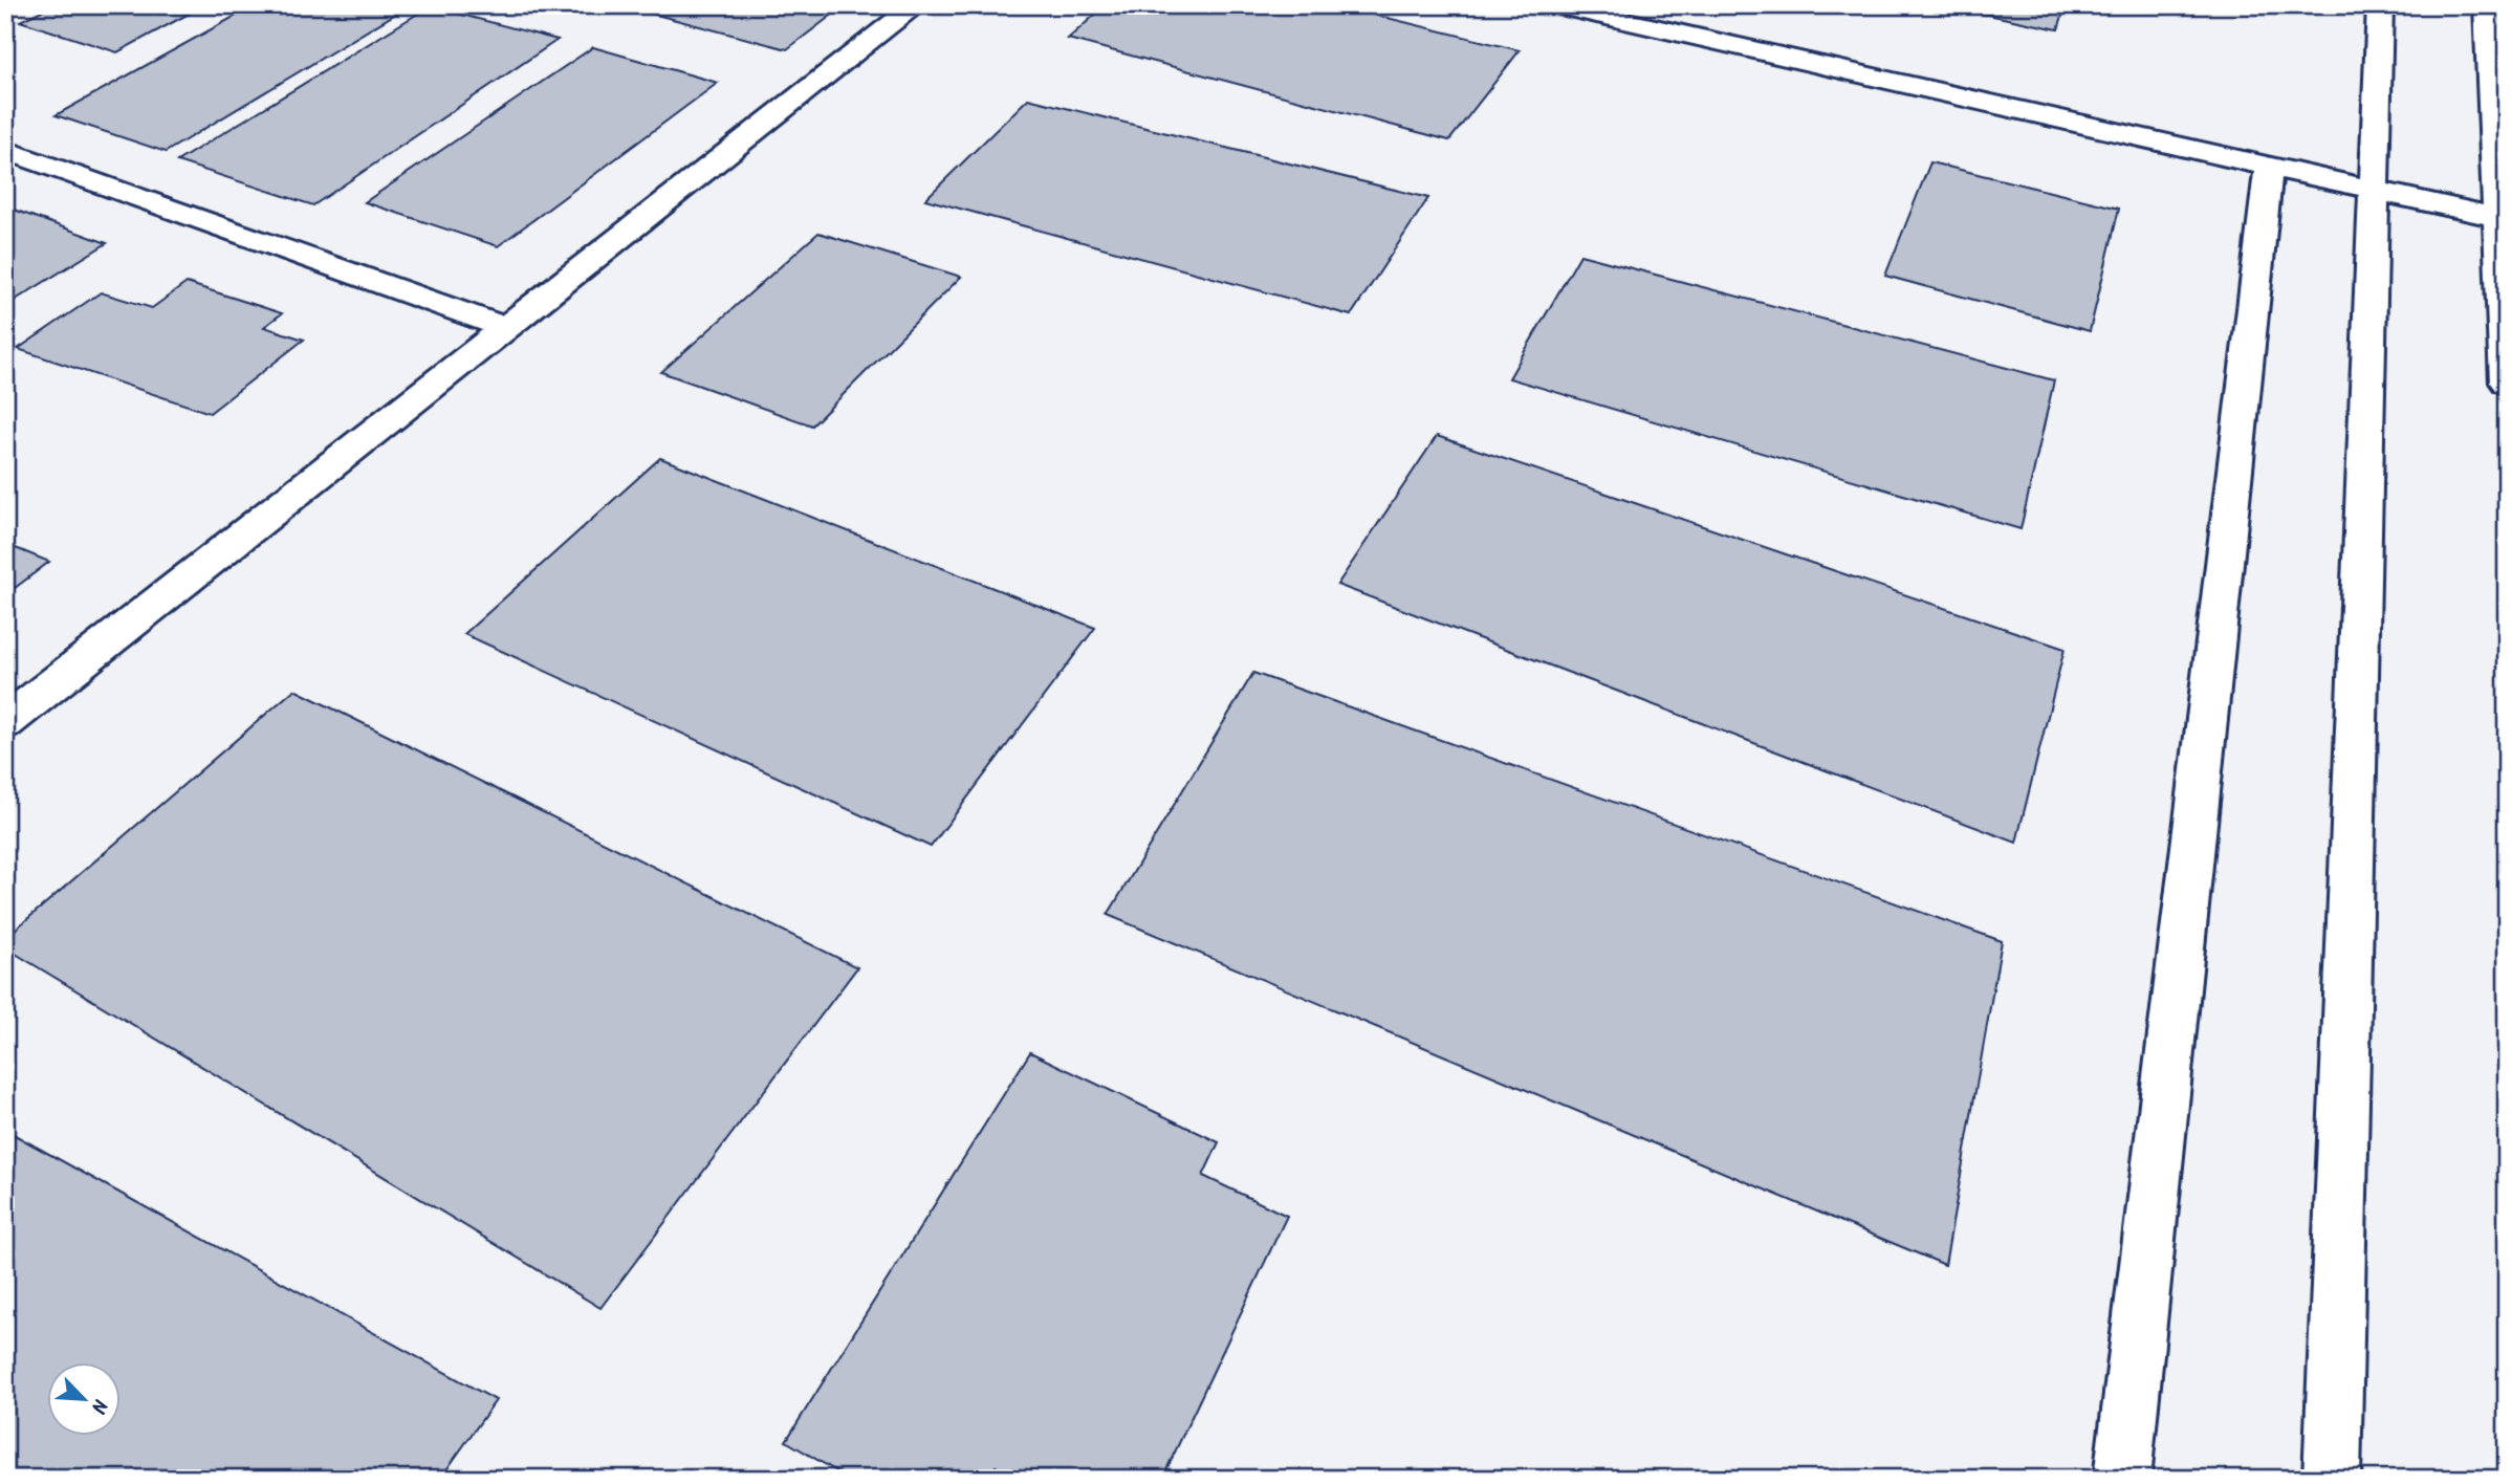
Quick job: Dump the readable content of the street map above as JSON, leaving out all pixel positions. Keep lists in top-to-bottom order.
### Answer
{
  "north": "bottom right"
}
